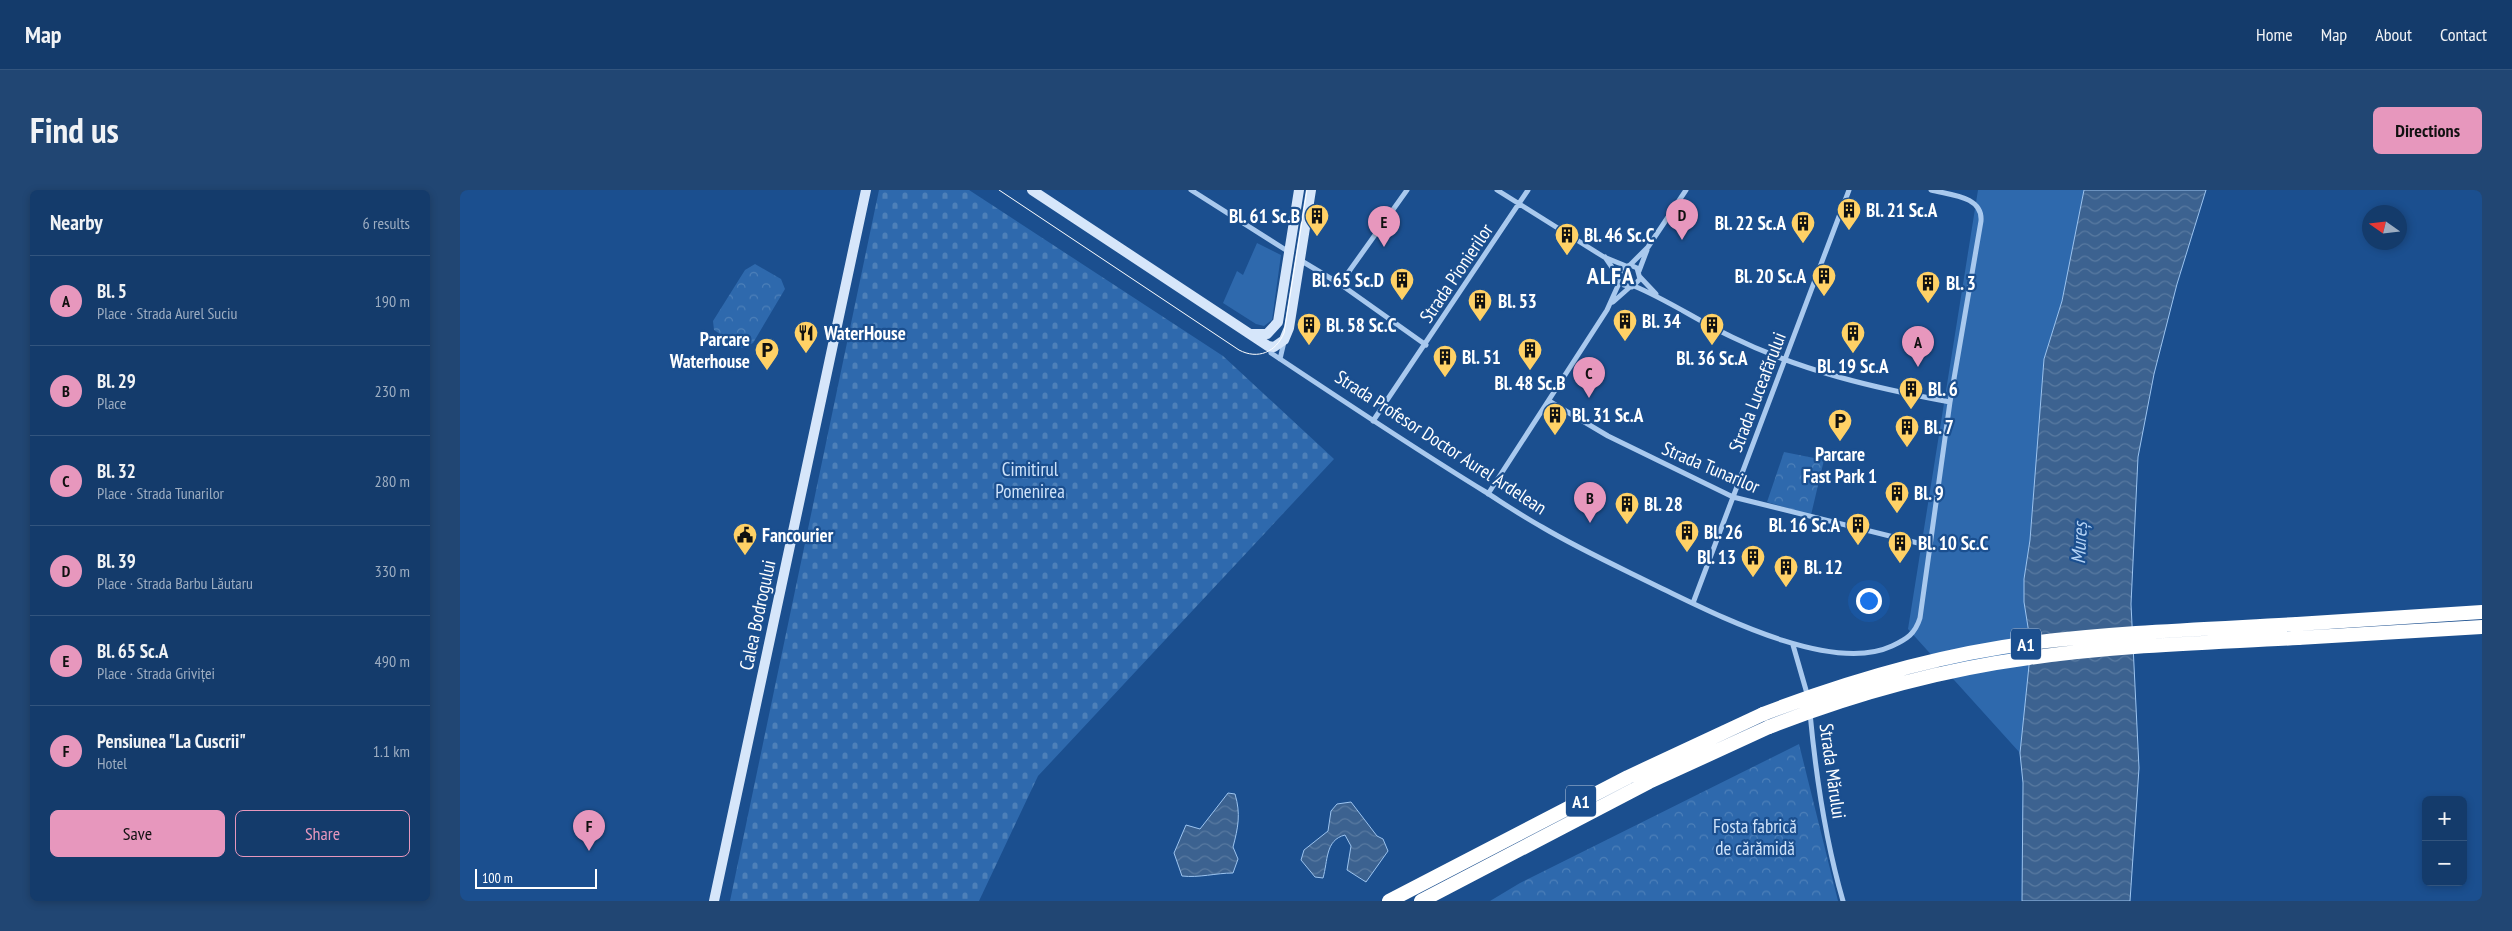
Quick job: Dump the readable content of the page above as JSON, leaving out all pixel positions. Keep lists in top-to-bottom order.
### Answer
{
  "streets": {
    "highway": ["A1"],
    "main road": ["Strada Profesor Doctor Aurel Ardelean", "Calea Bodrogului"],
    "street": [
      "Strada Pionierilor",
      "Strada Luceafărului",
      "Strada Tunarilor",
      "Strada Mărului"
    ]
  },
  "crossings": [
    ["Strada Pionierilor", "Strada Profesor Doctor Aurel Ardelean"],
    ["Strada Luceafărului", "Strada Profesor Doctor Aurel Ardelean"],
    ["Strada Luceafărului", "Strada Tunarilor"],
    ["Strada Profesor Doctor Aurel Ardelean", "Strada Tunarilor"],
    ["Strada Profesor Doctor Aurel Ardelean", "Strada Mărului"]
  ],
  "districts": ["ALFA"],
  "water": ["Mureș"],
  "parks": ["Cimitirul Pomenirea", "Fosta fabrică de cărămidă"],
  "places": {
    "building": [
      "Bl. 21 Sc.A",
      "Bl. 61 Sc.B",
      "Bl. 22 Sc.A",
      "Bl. 46 Sc.C",
      "Bl. 20 Sc.A",
      "Bl. 65 Sc.D",
      "Bl. 3",
      "Bl. 53",
      "Bl. 34",
      "Bl. 58 Sc.C",
      "Bl. 36 Sc.A",
      "Bl. 19 Sc.A",
      "Bl. 48 Sc.B",
      "Bl. 51",
      "Bl. 6",
      "Bl. 31 Sc.A",
      "Bl. 7",
      "Bl. 9",
      "Bl. 28",
      "Bl. 16 Sc.A",
      "Bl. 26",
      "Bl. 10 Sc.C",
      "Bl. 13",
      "Bl. 12"
    ],
    "restaurant": ["WaterHouse"],
    "parking": ["Parcare Waterhouse", "Parcare Fast Park 1"],
    "public building": ["Fancourier"]
  },
  "scale_bar": "100 m",
  "north": "left",
  "page": {
    "header": "Map",
    "nav": [
      "Home",
      "Map",
      "About",
      "Contact"
    ],
    "title": "Find us",
    "buttons": [
      "Directions",
      ["Save", "Share"]
    ],
    "heading": ["Nearby", "6 results"],
    "pins": [
      "D",
      "E",
      "A",
      "C",
      "B",
      "F"
    ],
    "list": [
      {
        "mark": "A",
        "name": "Bl. 5",
        "note": "Place · Strada Aurel Suciu",
        "value": "190 m"
      },
      {
        "mark": "B",
        "name": "Bl. 29",
        "note": "Place",
        "value": "230 m"
      },
      {
        "mark": "C",
        "name": "Bl. 32",
        "note": "Place · Strada Tunarilor",
        "value": "280 m"
      },
      {
        "mark": "D",
        "name": "Bl. 39",
        "note": "Place · Strada Barbu Lăutaru",
        "value": "330 m"
      },
      {
        "mark": "E",
        "name": "Bl. 65 Sc.A",
        "note": "Place · Strada Griviței",
        "value": "490 m"
      },
      {
        "mark": "F",
        "name": "Pensiunea \"La Cuscrii\"",
        "note": "Hotel",
        "value": "1.1 km"
      }
    ],
    "map_buttons": ["+", "−"],
    "scale": "100 m"
  }
}
